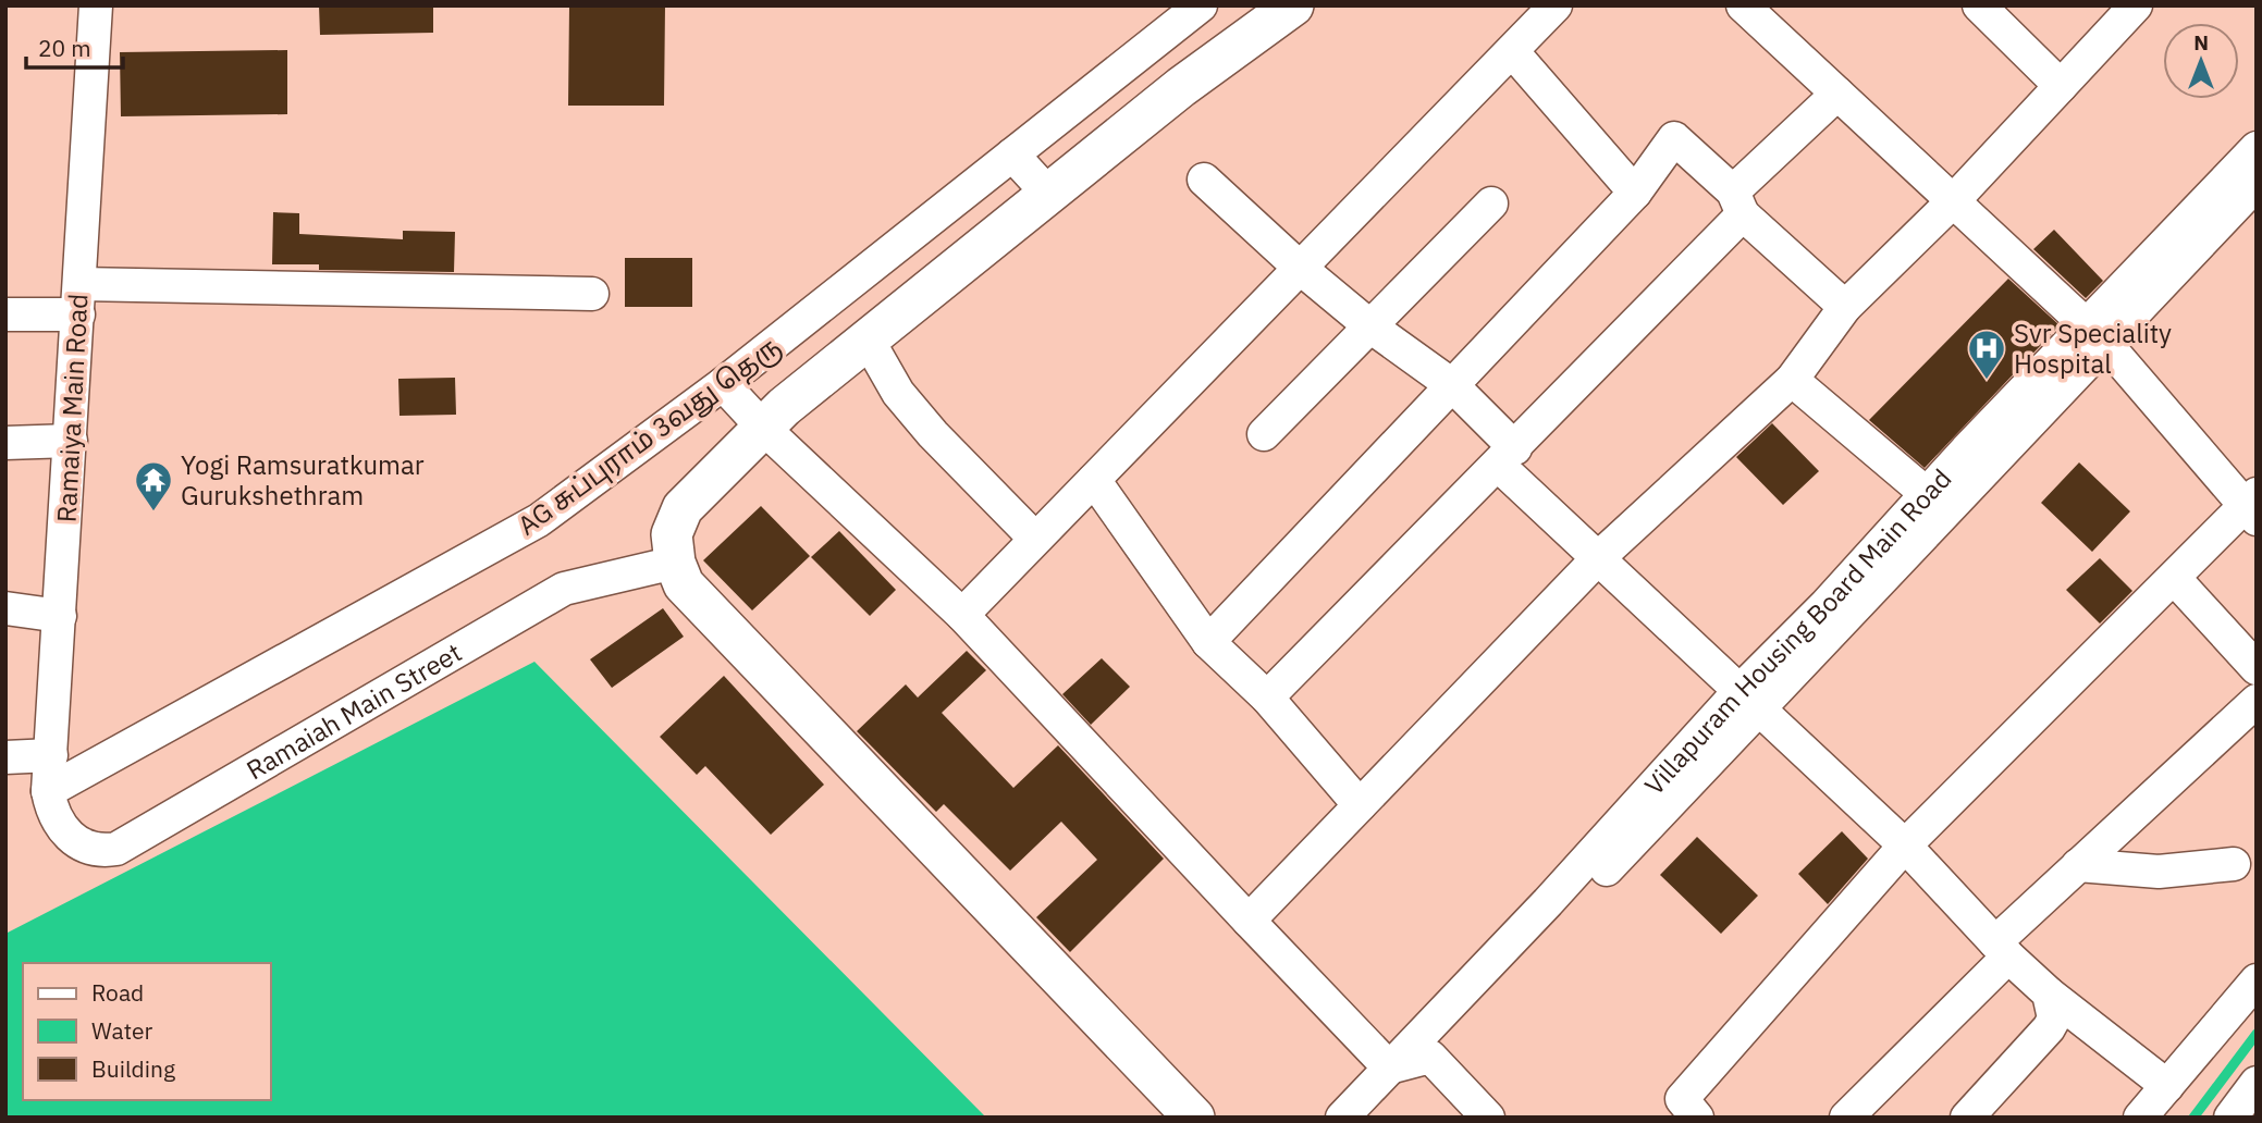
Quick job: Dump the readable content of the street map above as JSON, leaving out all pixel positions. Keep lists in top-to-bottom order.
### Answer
{
  "streets": {
    "street": [
      "Ramaiya Main Road",
      "AG சுப்புராம் 3வது தெரு",
      "Villapuram Housing Board Main Road",
      "Ramaiah Main Street"
    ]
  },
  "crossings": [
    ["Ramaiya Main Road", "AG சுப்புராம் 3வது தெரு"],
    ["Ramaiya Main Road", "Ramaiah Main Street"],
    ["AG சுப்புராம் 3வது தெரு", "Ramaiah Main Street"]
  ],
  "places": {
    "hospital": ["Svr Speciality Hospital"],
    "temple": ["Yogi Ramsuratkumar Gurukshethram"]
  },
  "legend": ["Road", "Water", "Building"],
  "scale_bar": "20 m",
  "north": "top"
}
